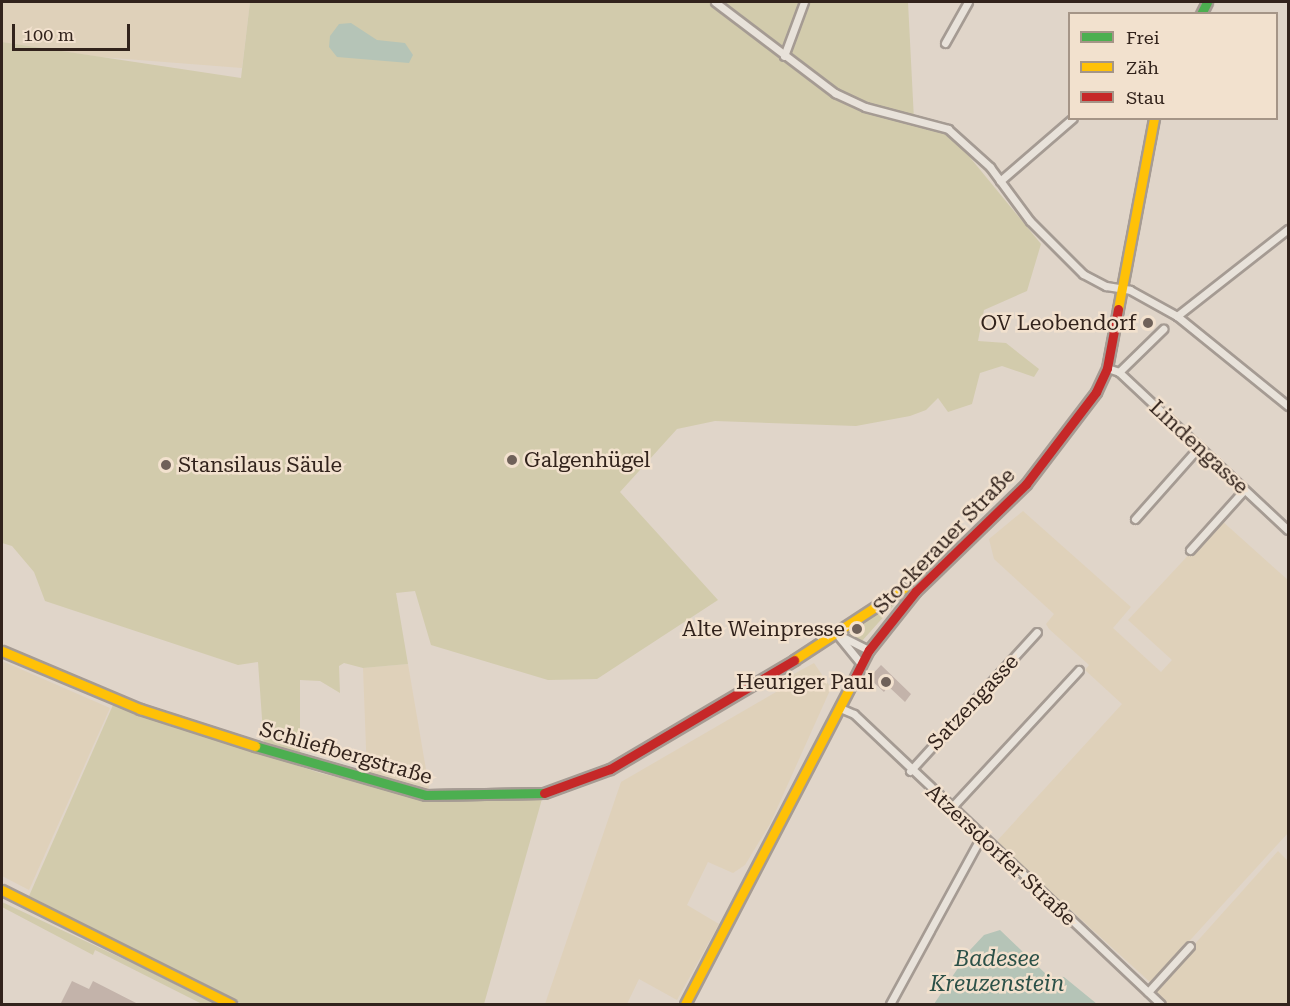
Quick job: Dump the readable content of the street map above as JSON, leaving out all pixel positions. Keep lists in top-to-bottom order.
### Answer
{
  "streets": {
    "street": [
      "Lindengasse",
      "Stockerauer Straße",
      "Satzengasse",
      "Schliefbergstraße",
      "Atzersdorfer Straße"
    ]
  },
  "crossings": [
    ["Lindengasse", "Stockerauer Straße"],
    ["Stockerauer Straße", "Atzersdorfer Straße"],
    ["Satzengasse", "Atzersdorfer Straße"]
  ],
  "water": ["Badesee Kreuzenstein"],
  "places": [
    "OV Leobendorf",
    "Galgenhügel",
    "Stansilaus Säule",
    "Alte Weinpresse",
    "Heuriger Paul"
  ],
  "legend": ["Frei", "Zäh", "Stau"],
  "scale_bar": "100 m"
}
